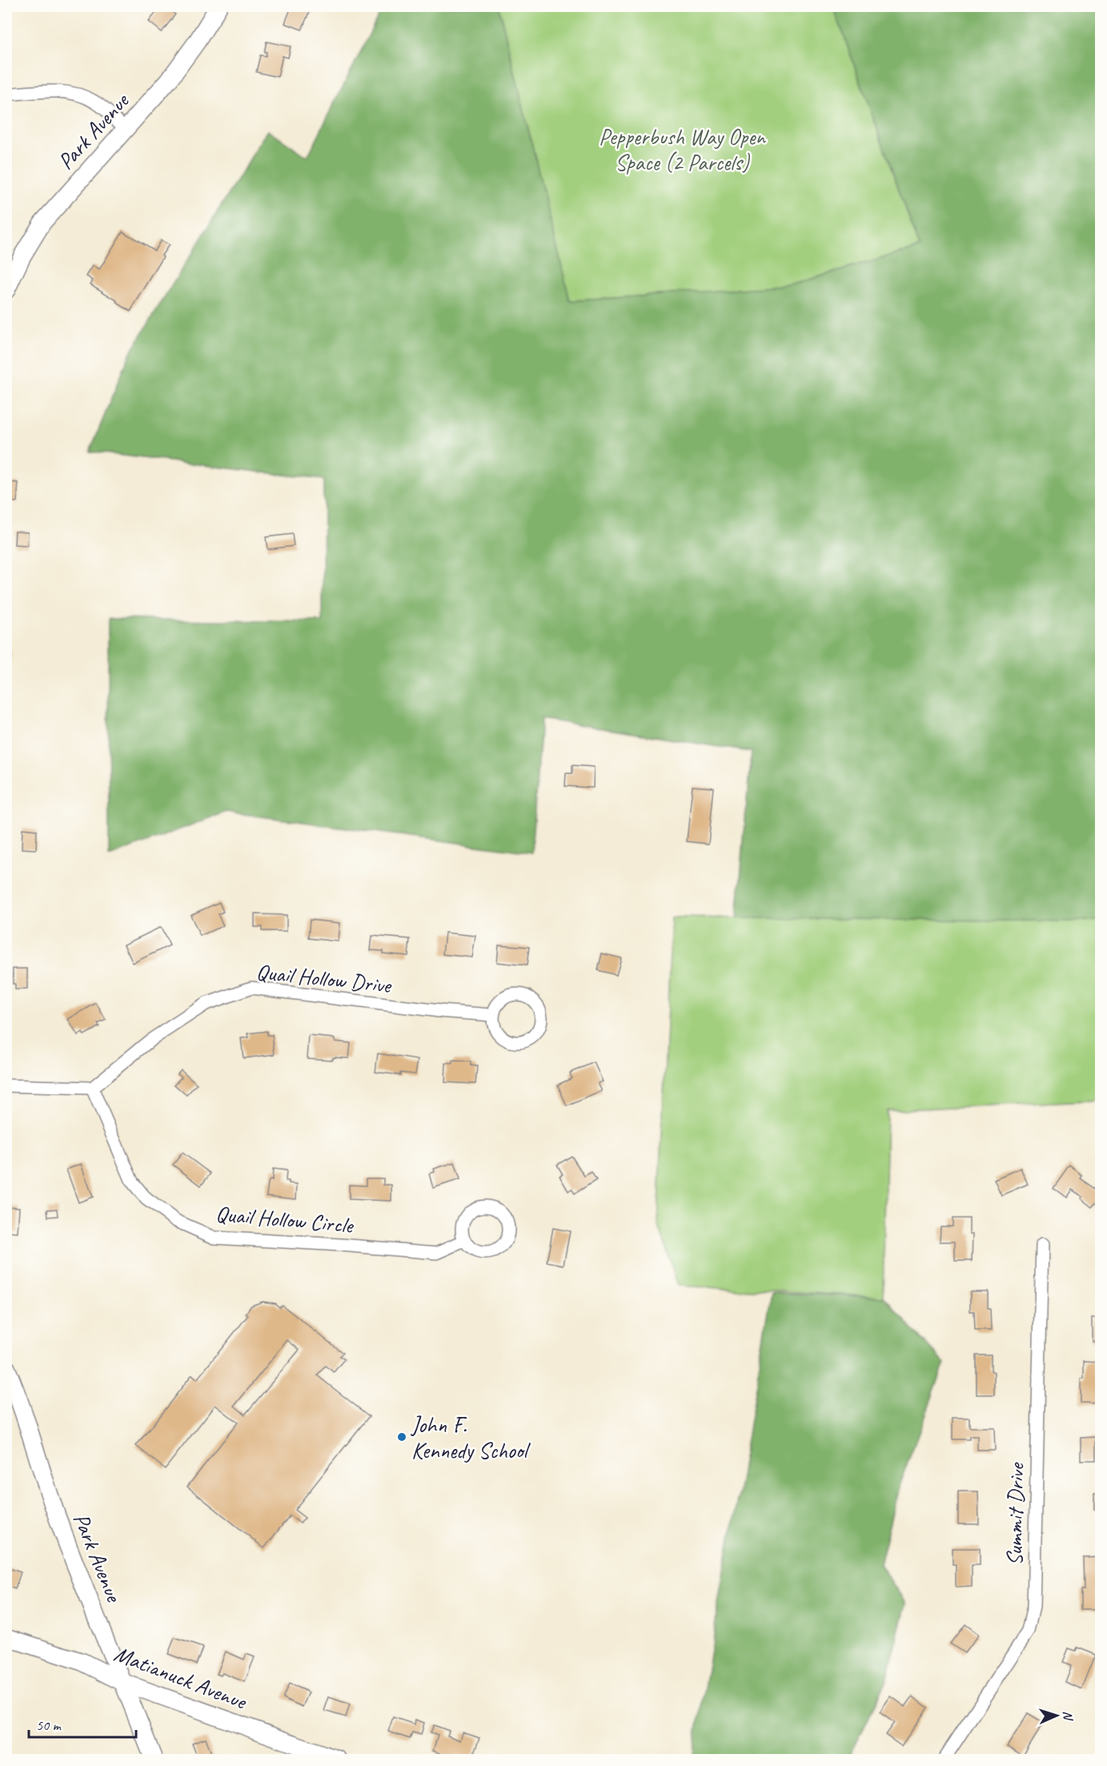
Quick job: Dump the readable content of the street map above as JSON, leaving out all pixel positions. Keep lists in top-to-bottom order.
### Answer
{
  "streets": {
    "main road": ["Park Avenue", "Matianuck Avenue"],
    "street": ["Quail Hollow Drive", "Quail Hollow Circle", "Summit Drive"]
  },
  "crossings": [
    ["Park Avenue", "Matianuck Avenue"],
    ["Quail Hollow Drive", "Quail Hollow Circle"]
  ],
  "parks": ["Pepperbush Way Open Space (2 Parcels)"],
  "places": ["John F. Kennedy School"],
  "scale_bar": "50 m",
  "north": "right"
}
